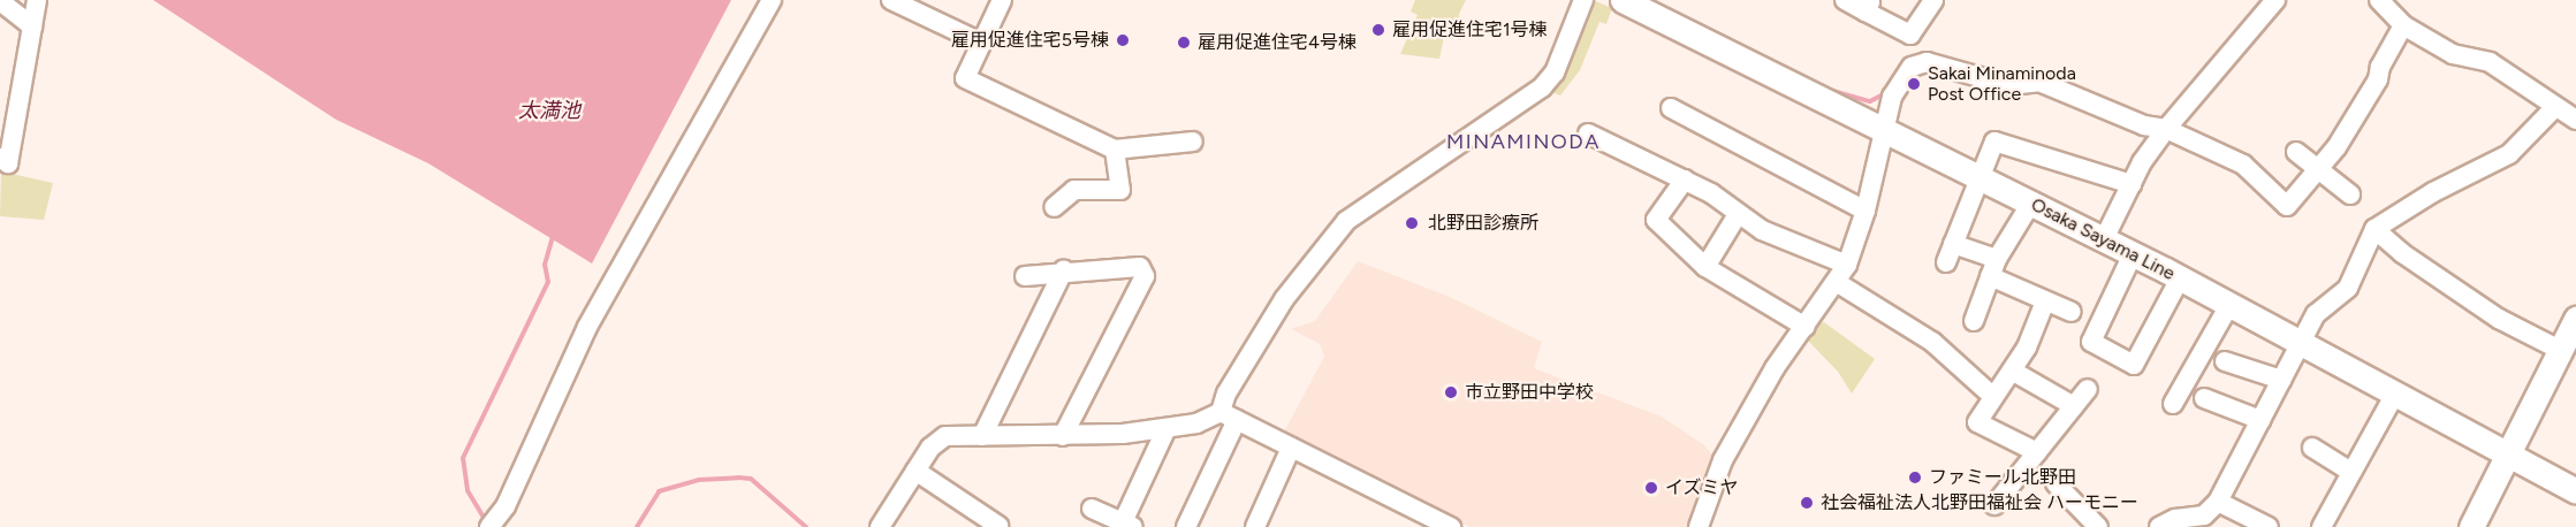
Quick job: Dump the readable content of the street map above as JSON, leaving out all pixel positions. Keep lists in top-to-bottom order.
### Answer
{
  "streets": {
    "main road": ["Osaka Sayama Line"]
  },
  "districts": ["MINAMINODA"],
  "water": ["太満池"],
  "places": [
    "雇用促進住宅1号棟",
    "雇用促進住宅5号棟",
    "雇用促進住宅4号棟",
    "Sakai Minaminoda Post Office",
    "北野田診療所",
    "市立野田中学校",
    "ファミール北野田",
    "イズミヤ",
    "社会福祉法人北野田福祉会 ハーモニー"
  ]
}
